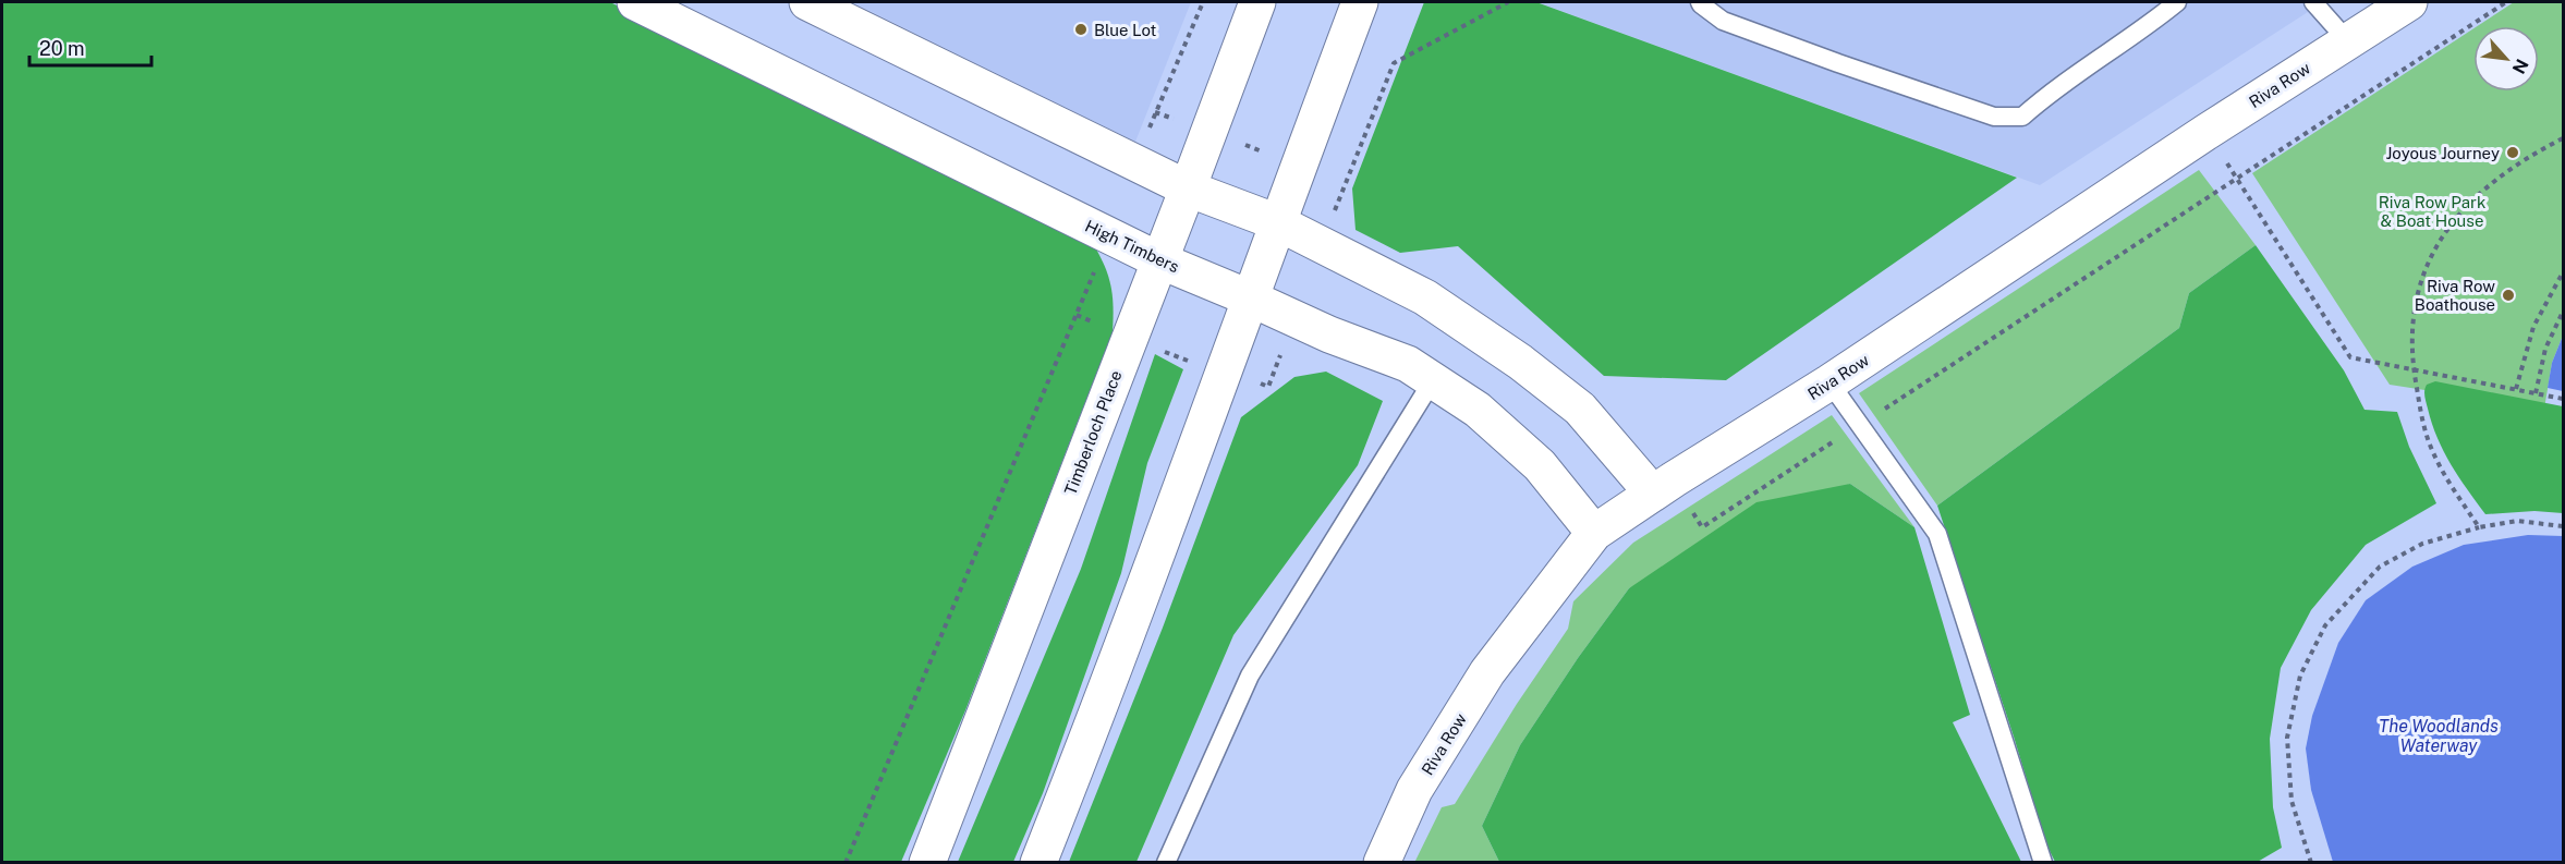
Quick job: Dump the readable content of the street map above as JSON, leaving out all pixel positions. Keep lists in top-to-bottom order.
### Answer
{
  "streets": {
    "street": ["Riva Row", "High Timbers", "Timberloch Place"]
  },
  "crossings": [
    ["Riva Row", "High Timbers"],
    ["High Timbers", "Timberloch Place"]
  ],
  "water": ["The Woodlands Waterway"],
  "parks": ["Riva Row Park & Boat House"],
  "places": ["Blue Lot", "Joyous Journey", "Riva Row Boathouse"],
  "scale_bar": "20 m",
  "north": "bottom right"
}
